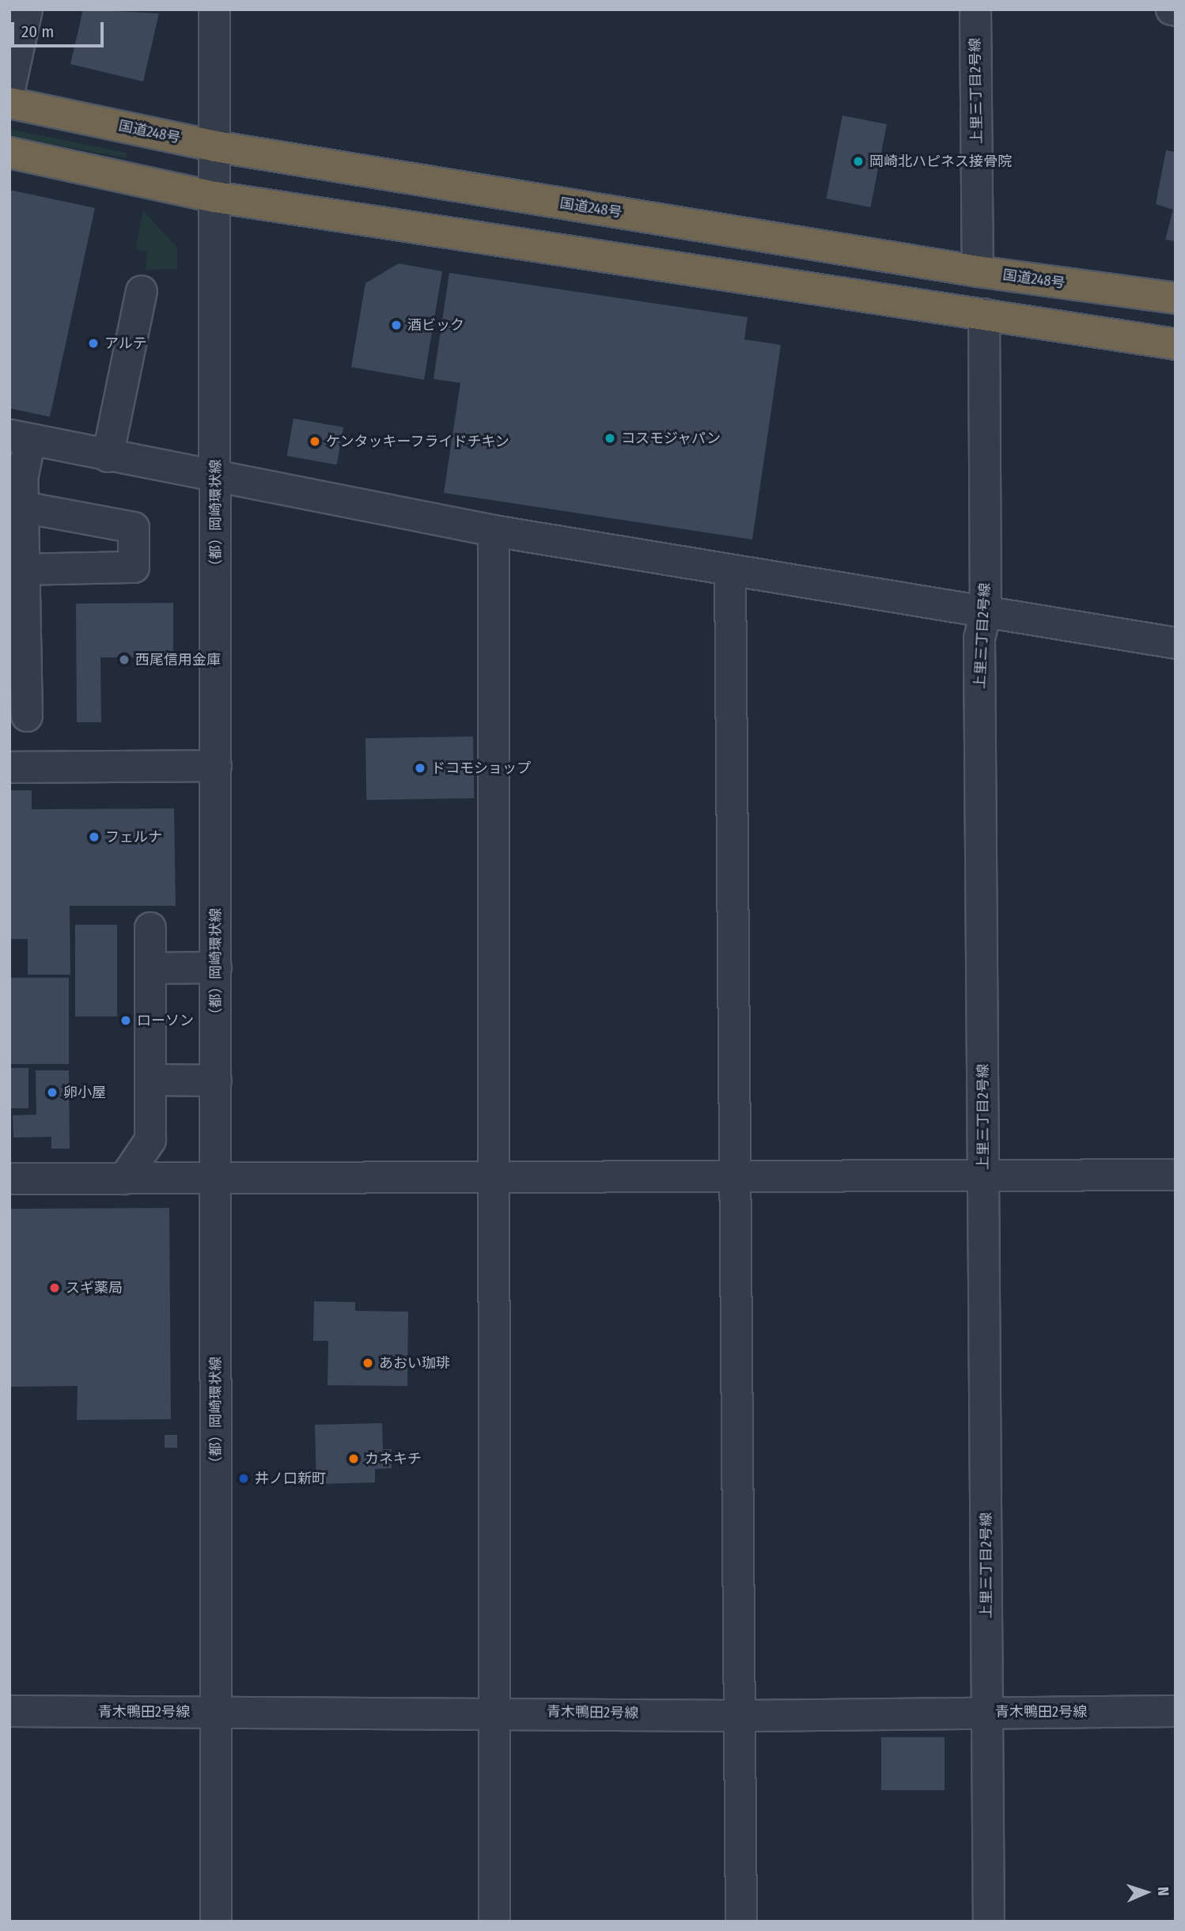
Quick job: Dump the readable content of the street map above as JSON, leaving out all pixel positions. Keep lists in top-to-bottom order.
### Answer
{
  "streets": {
    "highway": ["国道248号"],
    "street": ["上里三丁目2号線", "（都）岡崎環状線", "青木鴨田2号線"]
  },
  "crossings": [
    ["上里三丁目2号線", "国道248号"],
    ["上里三丁目2号線", "青木鴨田2号線"],
    ["国道248号", "（都）岡崎環状線"],
    ["（都）岡崎環状線", "青木鴨田2号線"]
  ],
  "places": [
    "岡崎北ハピネス接骨院",
    "酒ビック",
    "アルテ",
    "コスモジャパン",
    "ケンタッキーフライドチキン",
    "西尾信用金庫",
    "ドコモショップ",
    "フェルナ",
    "ローソン",
    "卵小屋",
    "スギ薬局",
    "あおい珈琲",
    "カネキチ",
    "井ノ口新町"
  ],
  "scale_bar": "20 m",
  "north": "right"
}
